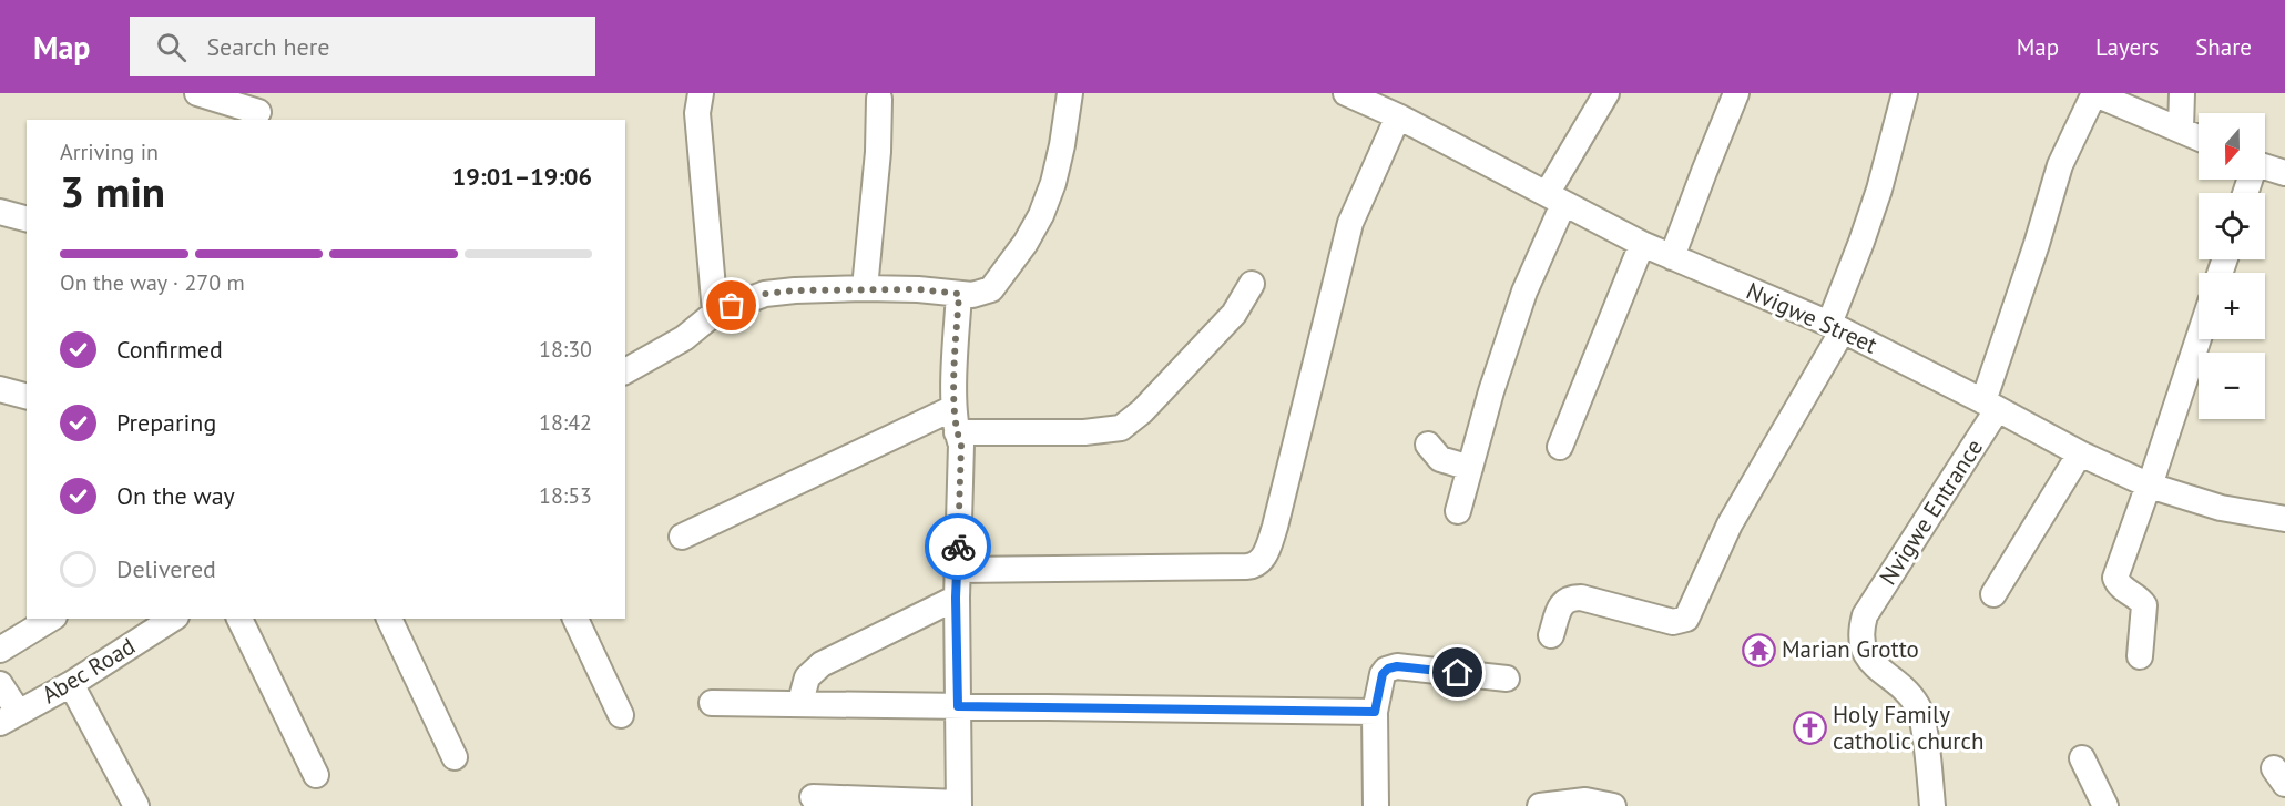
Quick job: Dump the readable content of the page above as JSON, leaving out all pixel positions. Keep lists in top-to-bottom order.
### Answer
{
  "streets": {
    "street": ["Nvigwe Street", "Nvigwe Entrance", "Abec Road"]
  },
  "crossings": [
    ["Nvigwe Street", "Nvigwe Entrance"]
  ],
  "places": {
    "temple": ["Marian Grotto"],
    "church": ["Holy Family catholic church"]
  },
  "north": "bottom",
  "page": {
    "header": "Map",
    "search": "Search here",
    "nav": ["Map", "Layers", "Share"],
    "map_buttons": ["+", "−"],
    "heading": ["3 min", "Arriving in", "19:01–19:06"],
    "bar": "On the way · 270 m",
    "list": [
      ["Confirmed", "18:30"],
      ["Preparing", "18:42"],
      ["On the way", "18:53"],
      "Delivered"
    ]
  }
}
